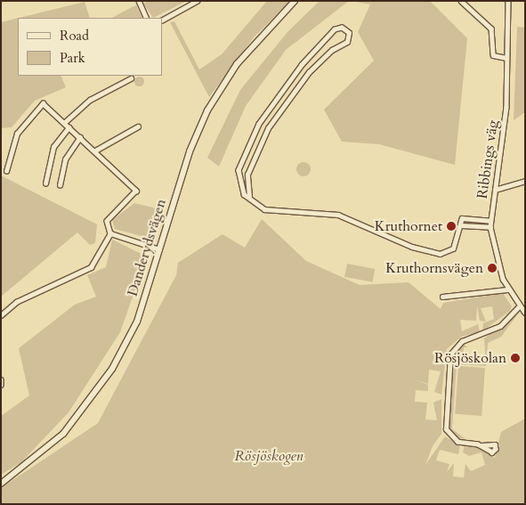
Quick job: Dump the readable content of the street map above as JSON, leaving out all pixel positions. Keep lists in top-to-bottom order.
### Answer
{
  "streets": {
    "main road": ["Danderydsvägen"],
    "street": ["Ribbings väg"]
  },
  "parks": ["Rösjöskogen"],
  "places": ["Kruthornet", "Kruthornsvägen", "Rösjöskolan"],
  "legend": ["Road", "Park"]
}
